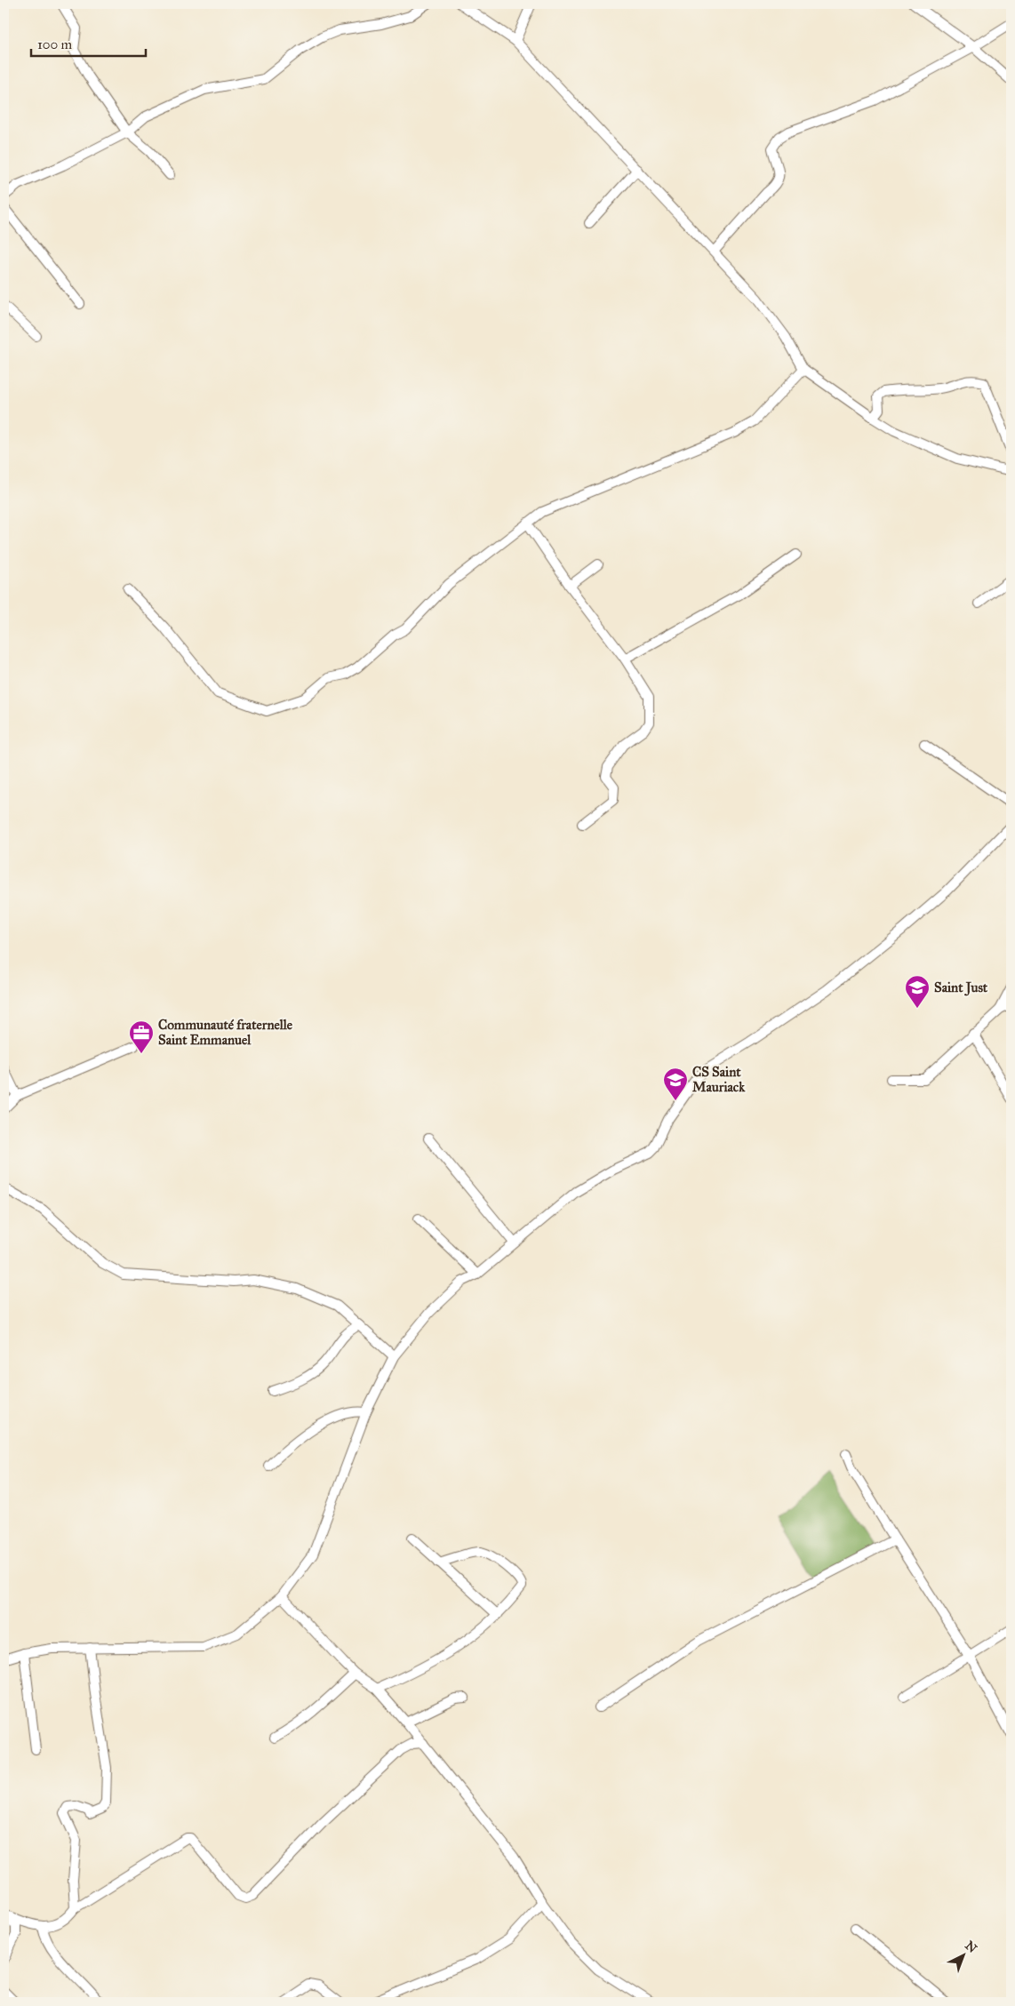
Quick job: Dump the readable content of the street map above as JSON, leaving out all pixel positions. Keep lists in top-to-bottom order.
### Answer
{
  "places": {
    "school or university": ["Saint Just", "CS Saint Mauriack"],
    "office": ["Communauté fraternelle Saint Emmanuel"]
  },
  "scale_bar": "100 m",
  "north": "top right"
}
